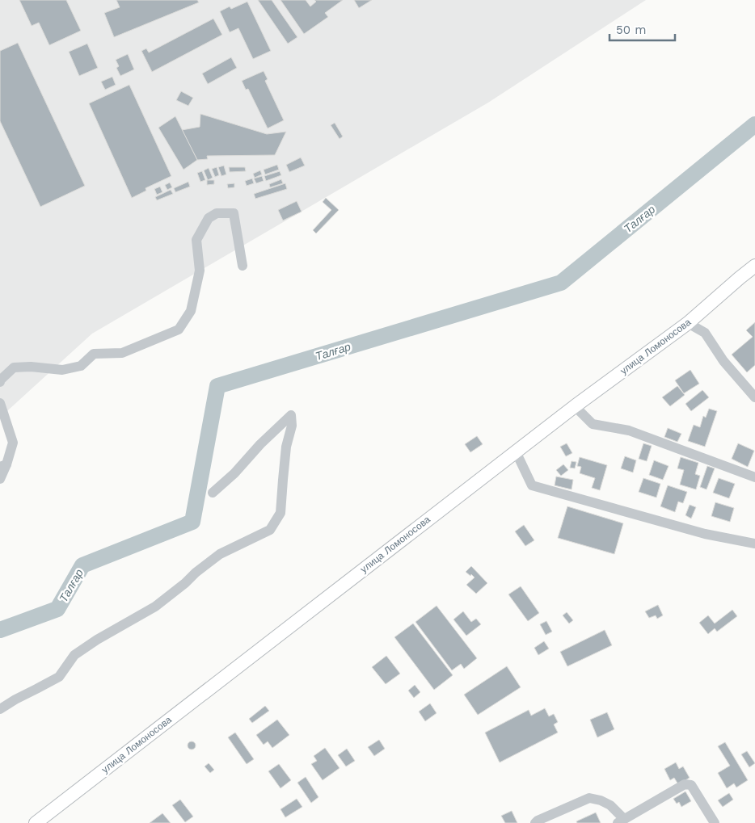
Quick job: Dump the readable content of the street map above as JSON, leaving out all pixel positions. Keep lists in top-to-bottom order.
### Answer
{
  "streets": {
    "main road": ["улица Ломоносова"]
  },
  "water": ["Талғар"],
  "scale_bar": "50 m"
}
